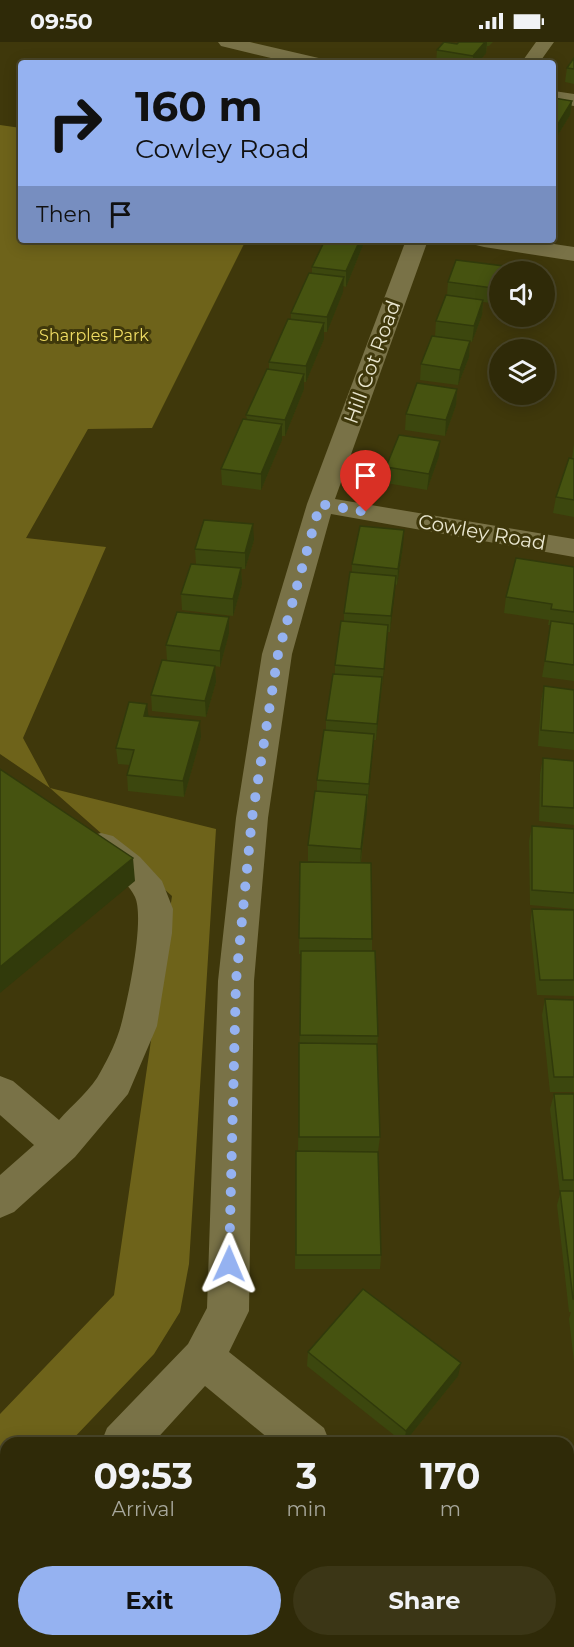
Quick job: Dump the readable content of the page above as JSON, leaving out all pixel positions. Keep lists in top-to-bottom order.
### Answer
{
  "streets": {
    "street": ["Hill Cot Road", "Cowley Road"]
  },
  "crossings": [
    ["Hill Cot Road", "Cowley Road"]
  ],
  "parks": ["Sharples Park"],
  "page": {
    "status": "09:50",
    "turn": ["160 m", "Cowley Road"],
    "then": "Then",
    "eta": [
      "09:53",
      "Arrival",
      "3",
      "min",
      "170",
      "m"
    ],
    "buttons": ["Exit", "Share"]
  }
}
